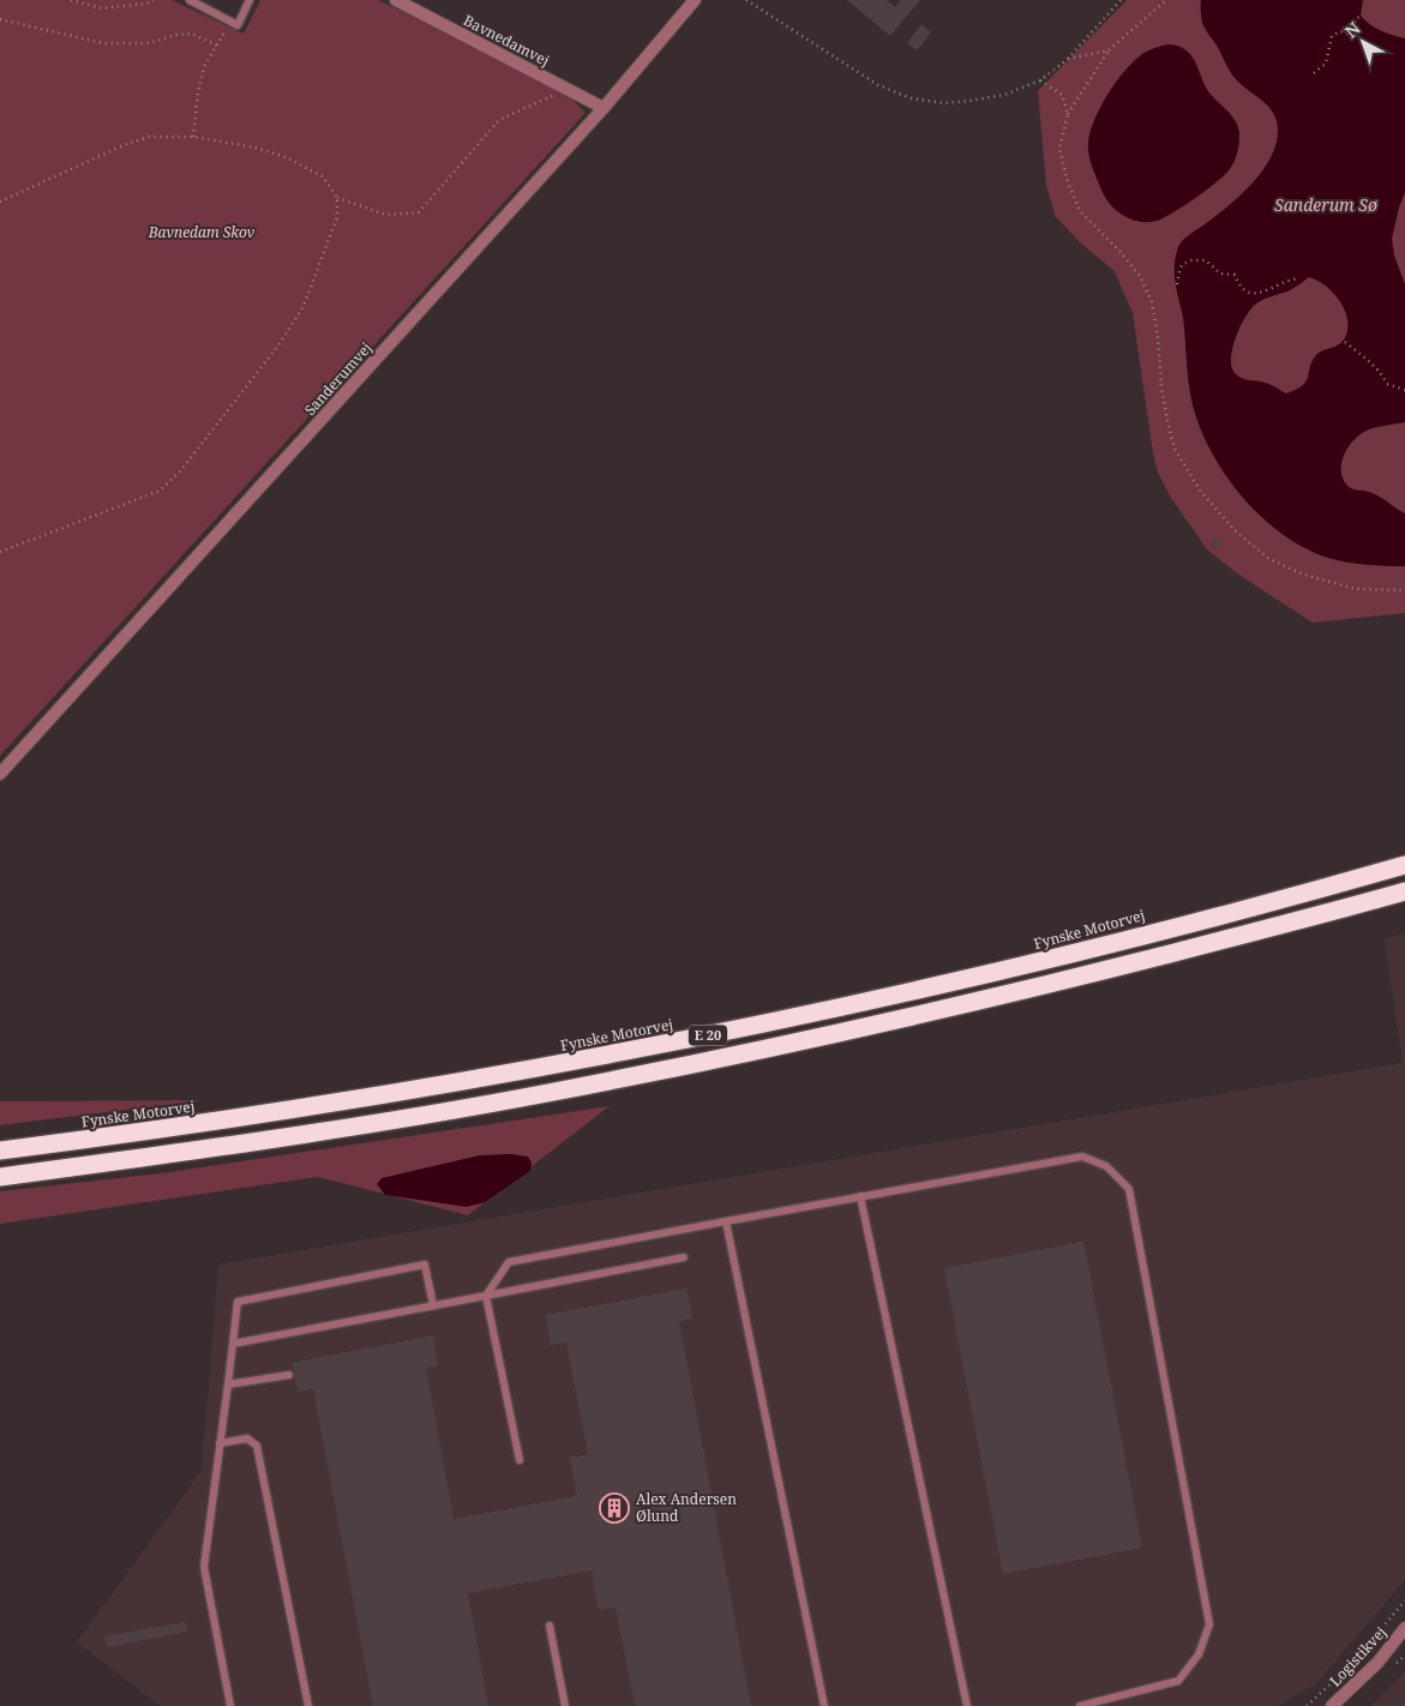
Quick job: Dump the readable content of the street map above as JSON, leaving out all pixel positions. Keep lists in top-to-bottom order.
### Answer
{
  "streets": {
    "highway": ["Fynske Motorvej", "E 20"],
    "street": ["Bavnedamvej", "Sanderumvej", "Logistikvej"]
  },
  "crossings": [
    ["Bavnedamvej", "Sanderumvej"]
  ],
  "water": ["Sanderum Sø"],
  "parks": ["Bavnedam Skov"],
  "places": {
    "building": ["Alex Andersen Ølund"]
  },
  "north": "top left"
}
